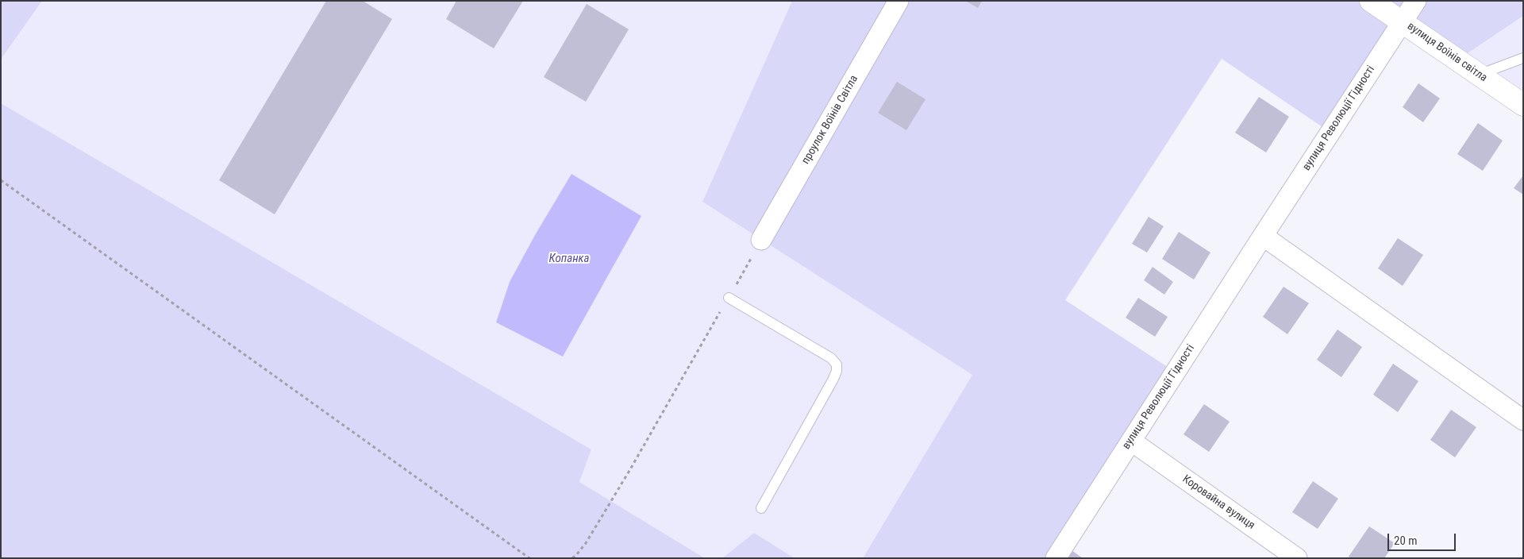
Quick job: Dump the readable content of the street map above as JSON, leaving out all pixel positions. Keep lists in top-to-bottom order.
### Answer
{
  "streets": {
    "street": [
      "вулиця Воїнів світла",
      "вулиця Революції Гідності",
      "проулок Воїнів Світла",
      "Коровайна вулиця"
    ]
  },
  "crossings": [
    ["вулиця Воїнів світла", "вулиця Революції Гідності"]
  ],
  "water": ["Копанка"],
  "scale_bar": "20 m"
}
